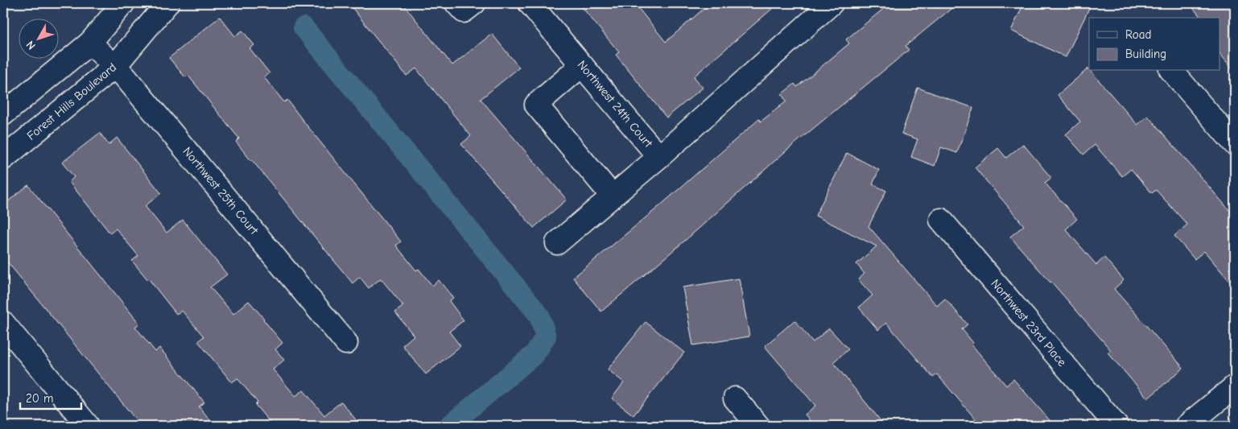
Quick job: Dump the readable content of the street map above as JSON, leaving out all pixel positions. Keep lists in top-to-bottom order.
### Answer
{
  "streets": {
    "street": [
      "Forest Hills Boulevard",
      "Northwest 24th Court",
      "Northwest 25th Court",
      "Northwest 23rd Place"
    ]
  },
  "crossings": [
    ["Forest Hills Boulevard", "Northwest 25th Court"]
  ],
  "legend": ["Road", "Building"],
  "scale_bar": "20 m",
  "north": "bottom left"
}
